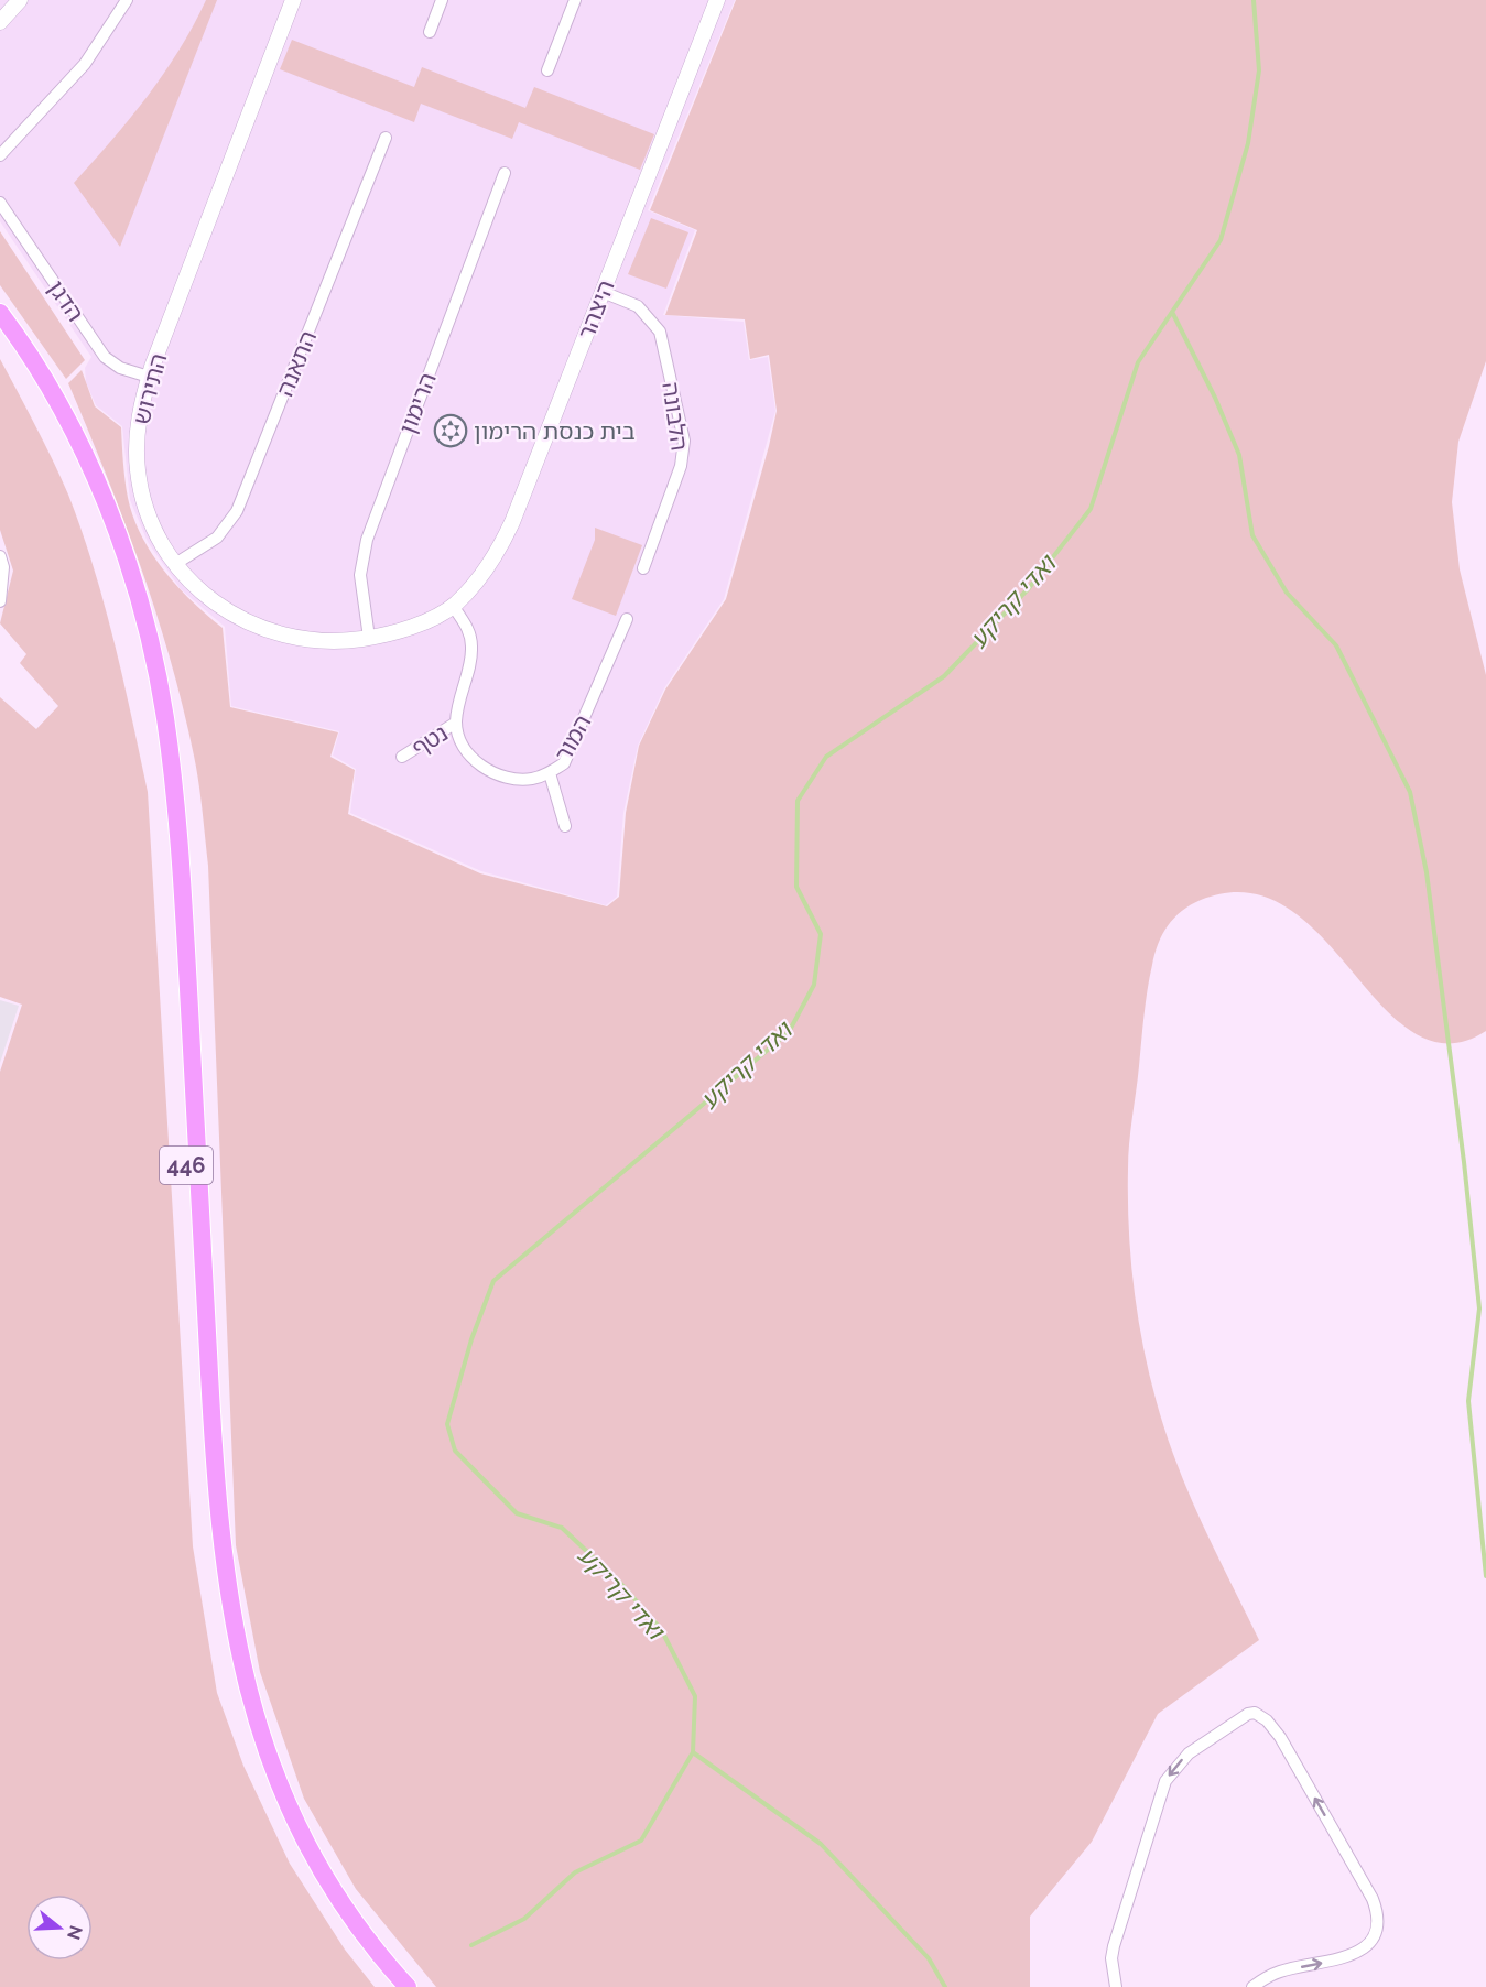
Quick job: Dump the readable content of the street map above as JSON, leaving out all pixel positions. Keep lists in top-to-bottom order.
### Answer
{
  "streets": {
    "main road": ["446"],
    "street": [
      "הדגן",
      "היצהר",
      "התאנה",
      "התירוש",
      "הרימון",
      "הלבונה",
      "המור",
      "נטף"
    ]
  },
  "crossings": [
    ["הדגן", "התירוש"],
    ["היצהר", "התירוש"],
    ["היצהר", "הלבונה"],
    ["התאנה", "התירוש"],
    ["התירוש", "הרימון"],
    ["המור", "נטף"]
  ],
  "water": ["ואדי קריקע"],
  "places": {
    "synagogue": ["בית כנסת הרימון"]
  },
  "north": "right"
}
